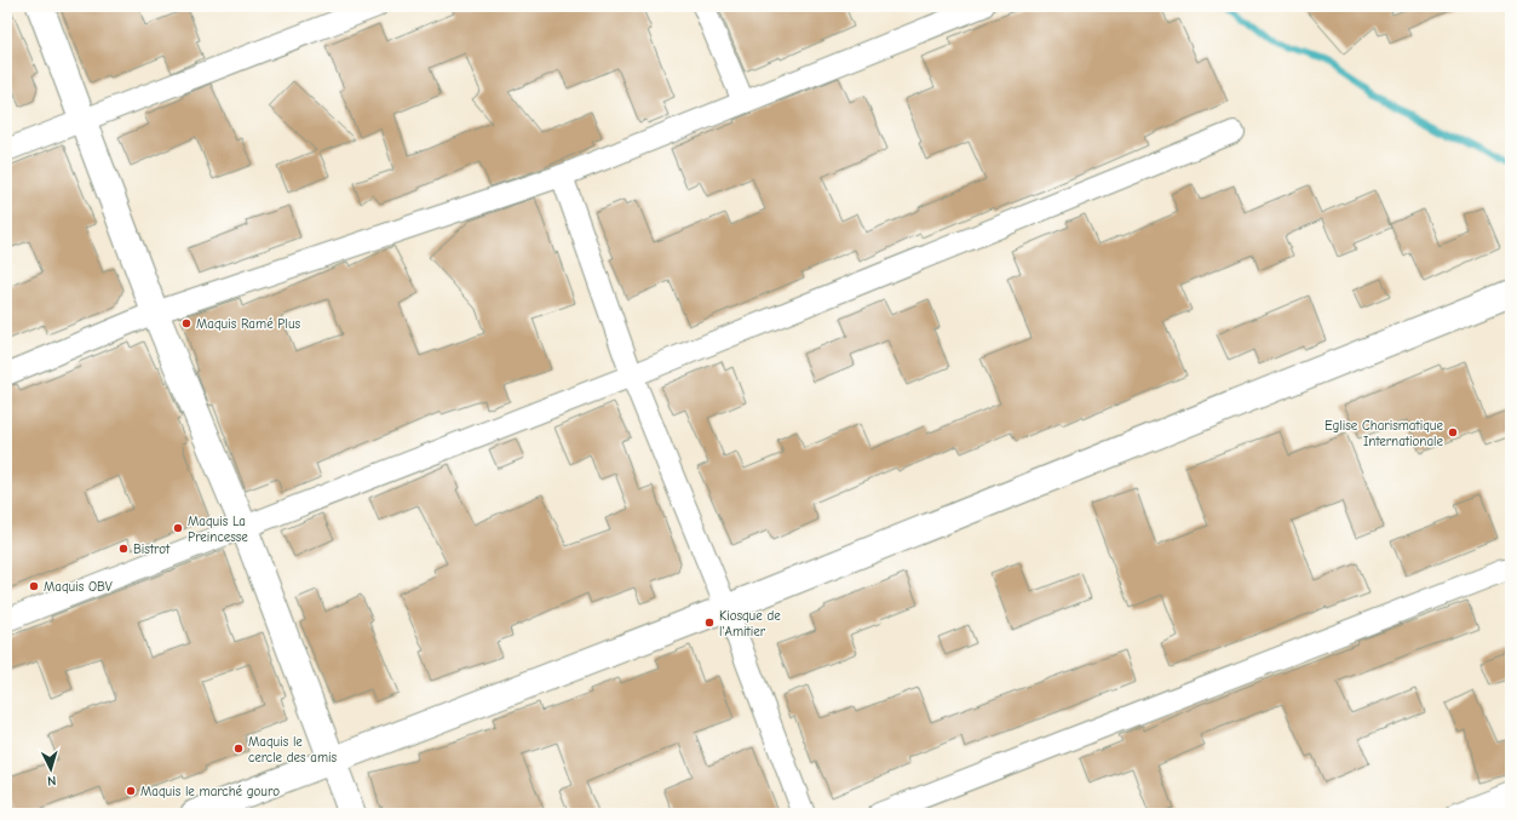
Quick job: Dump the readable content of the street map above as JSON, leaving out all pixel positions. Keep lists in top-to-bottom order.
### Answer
{
  "places": [
    "Maquis Ramé Plus",
    "Eglise Charismatique Internationale",
    "Maquis La Preincesse",
    "Bistrot",
    "Maquis OBV",
    "Kiosque de l'Amitier",
    "Maquis le cercle des amis",
    "Maquis le marché gouro"
  ],
  "north": "bottom"
}
